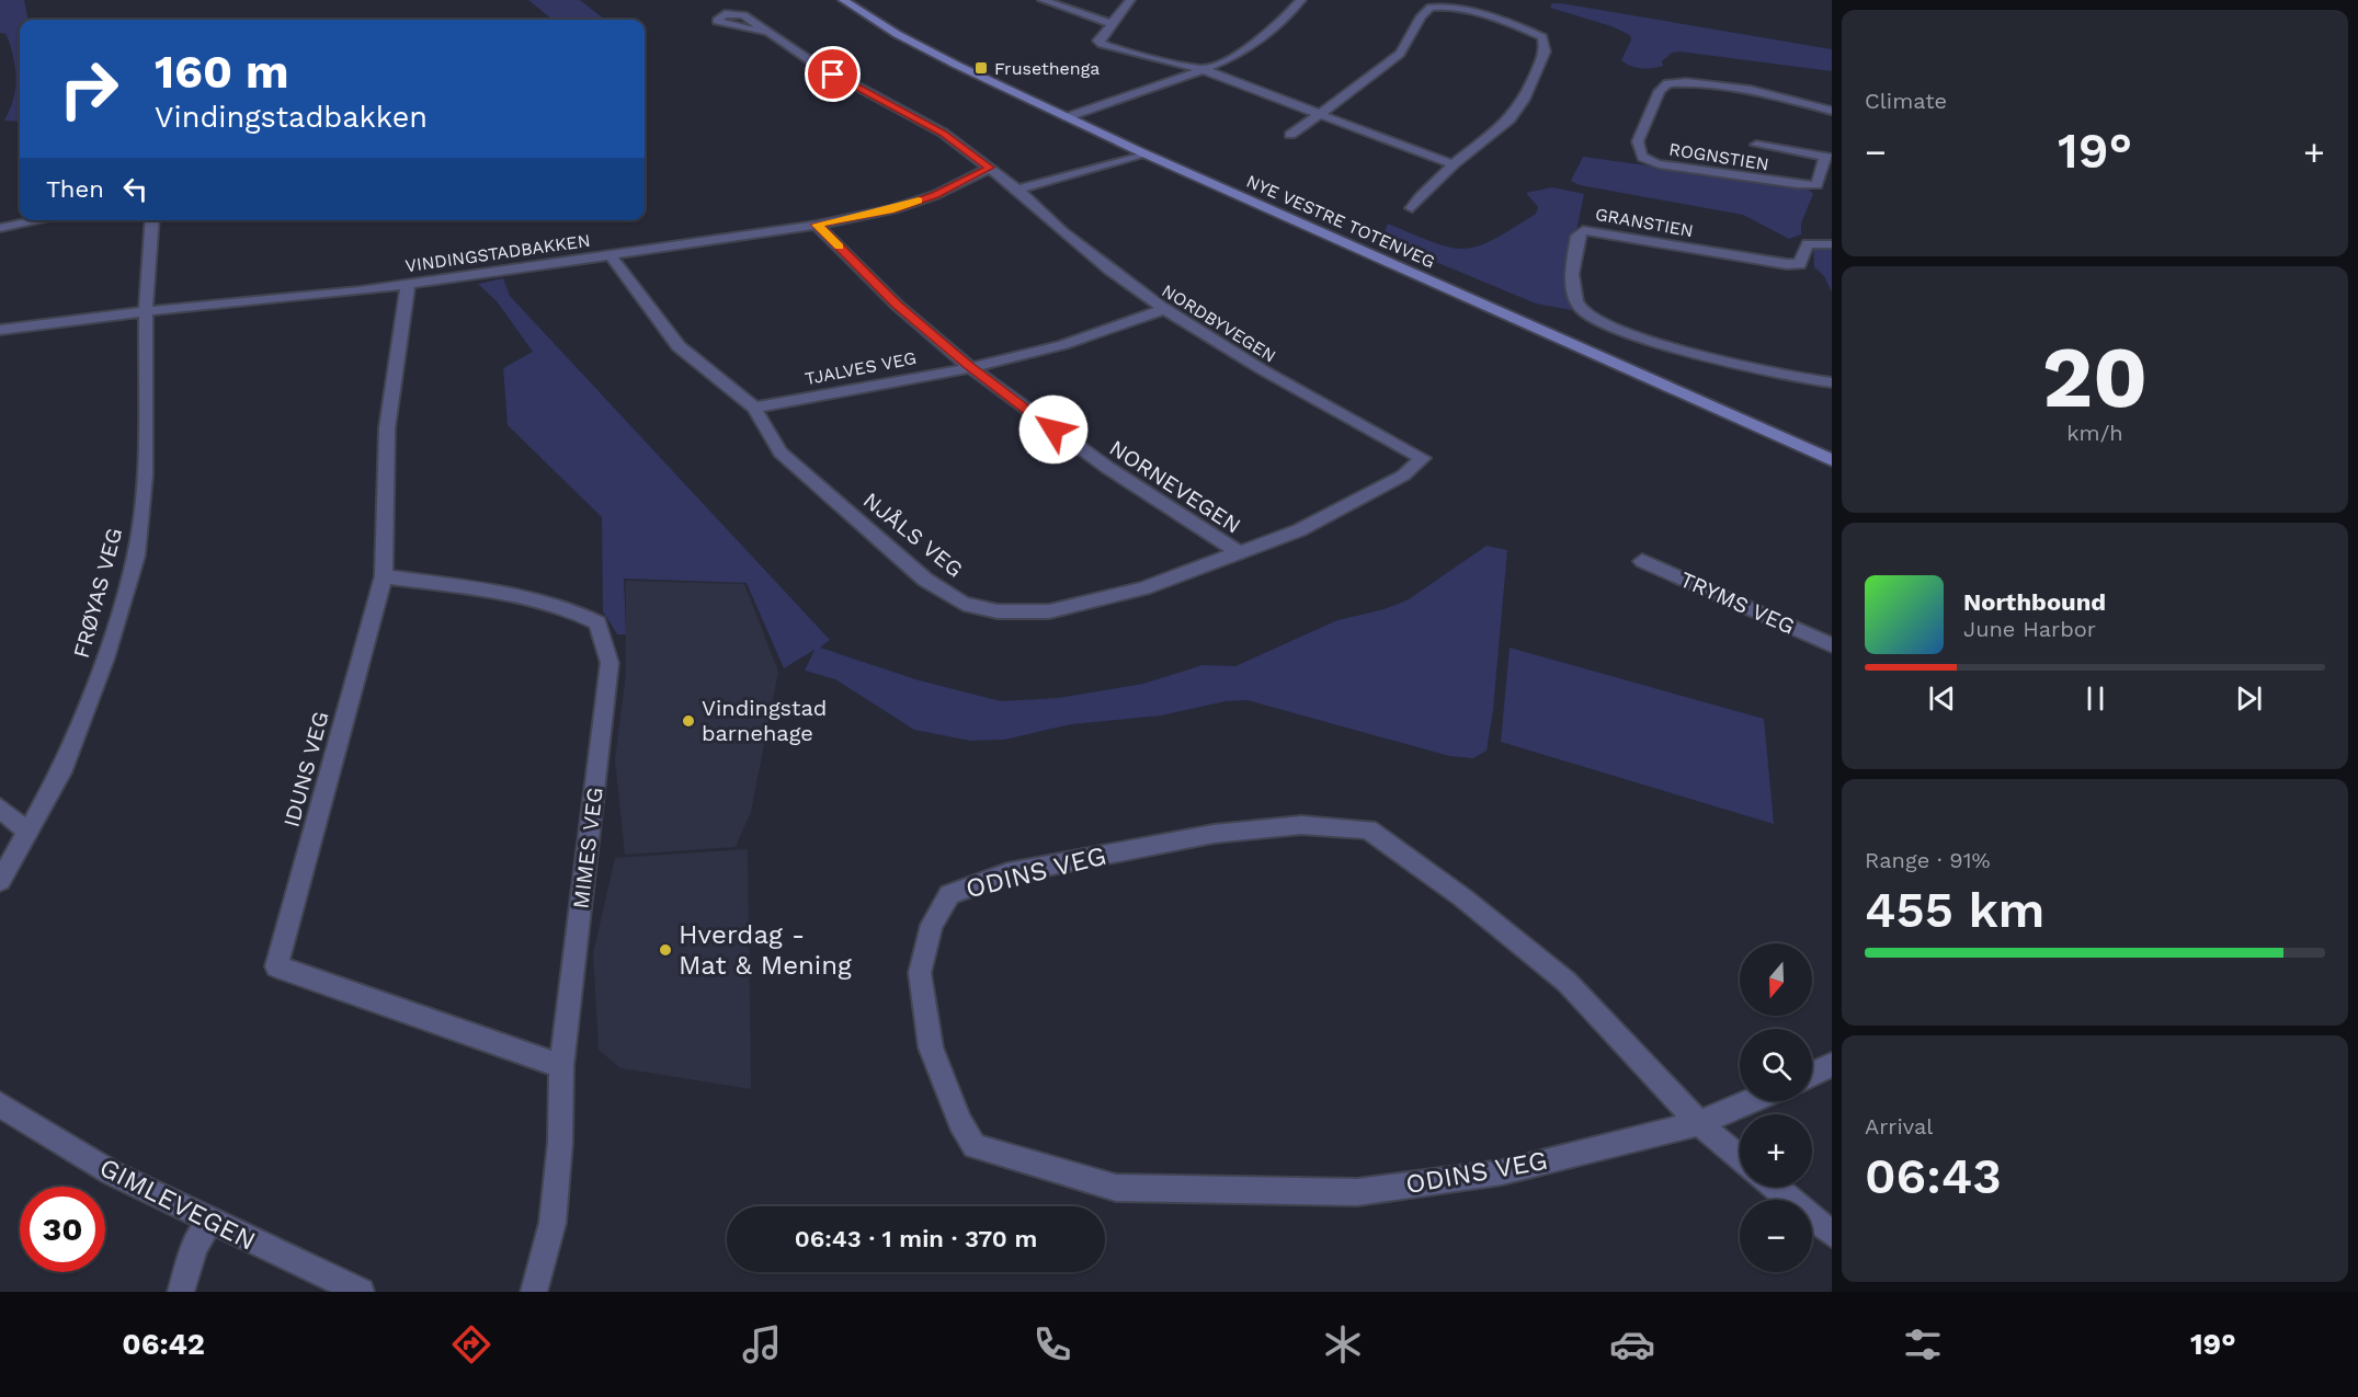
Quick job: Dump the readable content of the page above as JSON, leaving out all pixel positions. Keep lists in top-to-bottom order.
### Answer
{
  "streets": {
    "main road": ["NYE VESTRE TOTENVEG"],
    "street": [
      "ROGNSTIEN",
      "GRANSTIEN",
      "VINDINGSTADBAKKEN",
      "NORDBYVEGEN",
      "TJALVES VEG",
      "NORNEVEGEN",
      "NJÅLS VEG",
      "FRØYAS VEG",
      "TRYMS VEG",
      "IDUNS VEG",
      "MIMES VEG",
      "ODINS VEG",
      "GIMLEVEGEN"
    ]
  },
  "crossings": [
    ["VINDINGSTADBAKKEN", "NORDBYVEGEN"],
    ["VINDINGSTADBAKKEN", "NORNEVEGEN"],
    ["VINDINGSTADBAKKEN", "NJÅLS VEG"],
    ["VINDINGSTADBAKKEN", "FRØYAS VEG"],
    ["VINDINGSTADBAKKEN", "IDUNS VEG"],
    ["NORDBYVEGEN", "TJALVES VEG"],
    ["NORDBYVEGEN", "NJÅLS VEG"],
    ["TJALVES VEG", "NORNEVEGEN"],
    ["TJALVES VEG", "NJÅLS VEG"],
    ["NORNEVEGEN", "NJÅLS VEG"],
    ["IDUNS VEG", "MIMES VEG"]
  ],
  "places": {
    "transit": ["Frusethenga"],
    "other": ["Vindingstad barnehage", "Hverdag - Mat & Mening"]
  },
  "north": "bottom",
  "page": {
    "tile": [
      "Climate",
      ["20", "km/h"],
      ["Range · 91%", "455 km"],
      ["Arrival", "06:43"]
    ],
    "turn": ["160 m", "Vindingstadbakken"],
    "heat": ["−", "19°", "+"],
    "then": "Then",
    "song": ["Northbound", "June Harbor"],
    "map_buttons": ["+", "−"],
    "limit": "30",
    "trip": "06:43 · 1 min · 370 m",
    "tabs": ["06:42", "19°"]
  }
}
